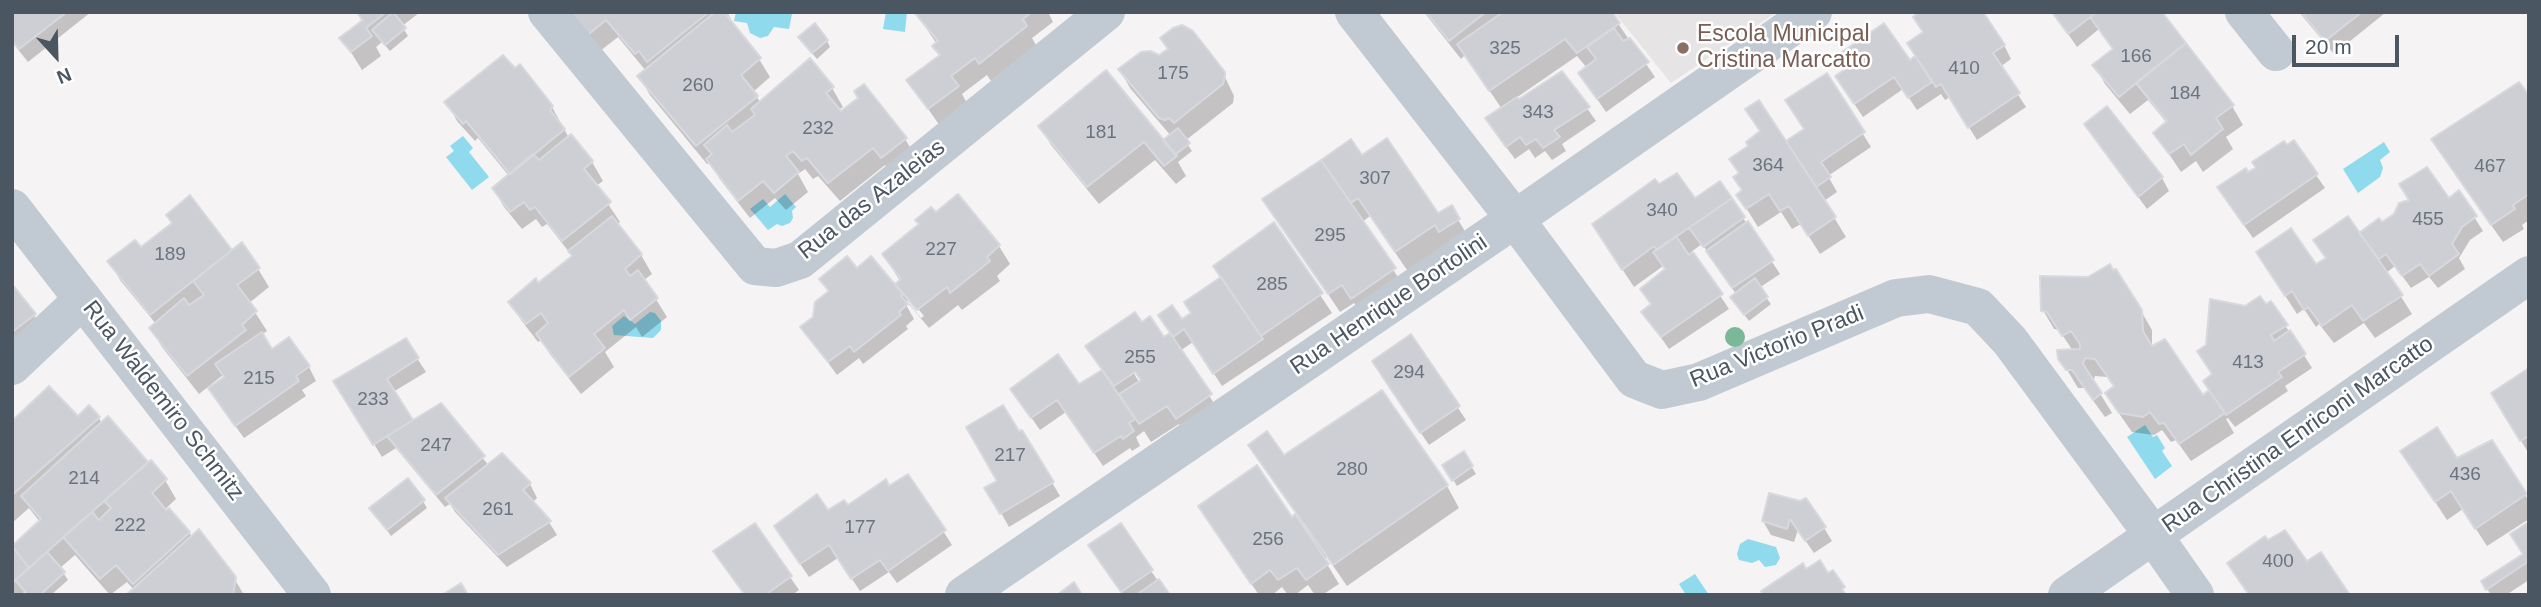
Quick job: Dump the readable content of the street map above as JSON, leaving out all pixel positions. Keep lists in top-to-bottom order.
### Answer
{
  "streets": {
    "street": [
      "Rua das Azaleias",
      "Rua Henrique Bortolini",
      "Rua Victorio Pradi",
      "Rua Waldemiro Schmitz",
      "Rua Christina Enriconi Marcatto"
    ]
  },
  "crossings": [
    ["Rua Henrique Bortolini", "Rua Victorio Pradi"],
    ["Rua Victorio Pradi", "Rua Christina Enriconi Marcatto"]
  ],
  "places": ["Escola Municipal Cristina Marcatto"],
  "house_numbers": [
    "325",
    "166",
    "410",
    "175",
    "260",
    "184",
    "343",
    "232",
    "181",
    "364",
    "467",
    "307",
    "340",
    "455",
    "295",
    "227",
    "189",
    "285",
    "255",
    "413",
    "294",
    "215",
    "233",
    "247",
    "217",
    "280",
    "436",
    "214",
    "261",
    "222",
    "177",
    "256",
    "400"
  ],
  "scale_bar": "20 m",
  "north": "bottom"
}
